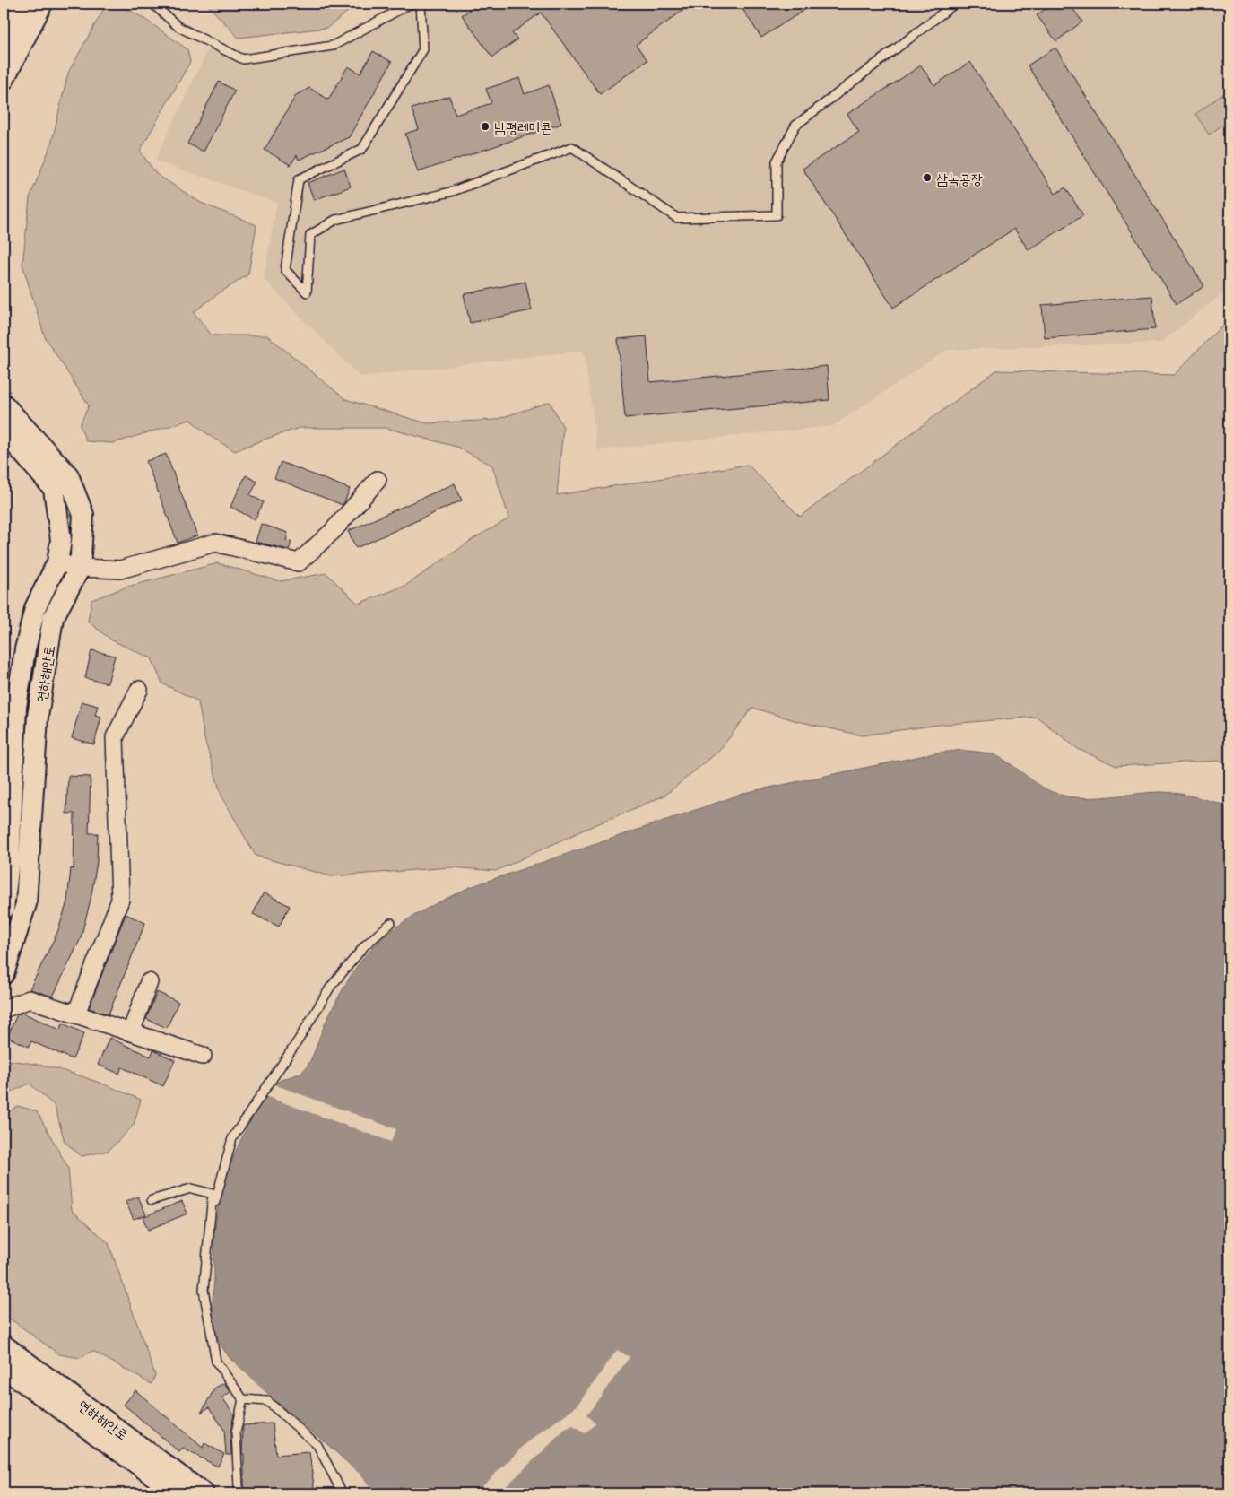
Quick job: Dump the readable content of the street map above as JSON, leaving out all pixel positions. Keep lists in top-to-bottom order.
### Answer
{
  "streets": {
    "street": ["연하해안로"]
  },
  "places": ["남평레미콘", "삼녹공장"]
}
